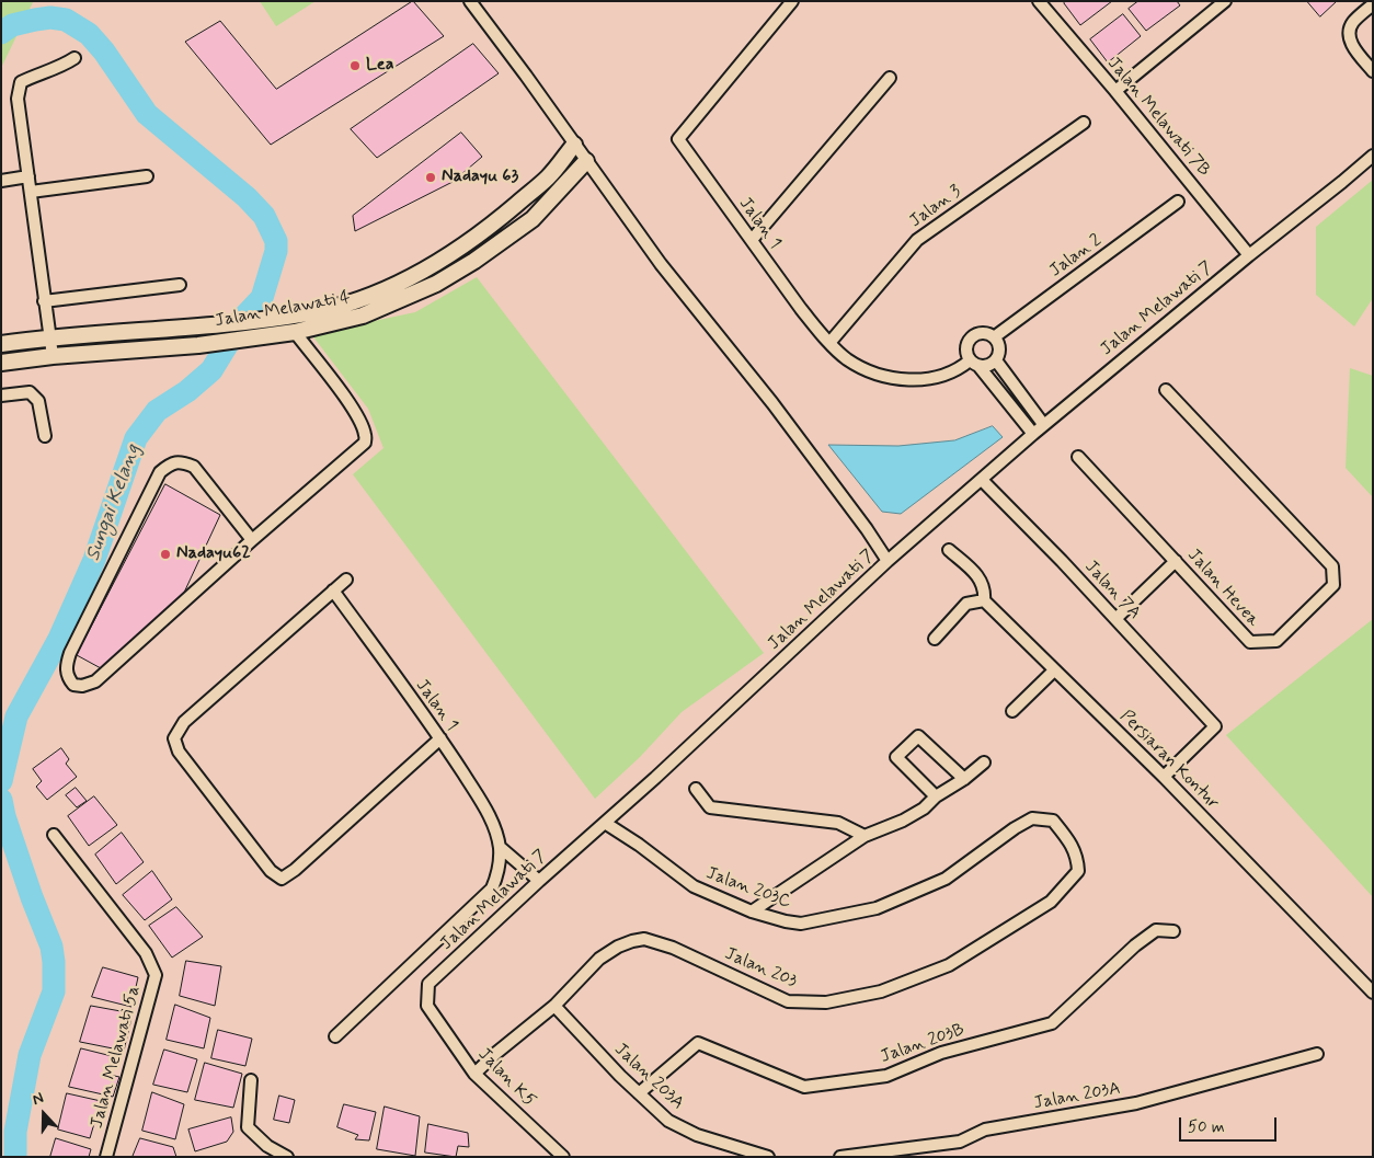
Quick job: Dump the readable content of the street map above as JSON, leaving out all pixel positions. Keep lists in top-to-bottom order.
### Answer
{
  "streets": {
    "street": [
      "Jalan Melawati 7B",
      "Jalan 3",
      "Jalan 1",
      "Jalan 2",
      "Jalan Melawati 7",
      "Jalan Melawati 4",
      "Jalan Hevea",
      "Jalan 7A",
      "Persiaran Kontur",
      "Jalan 203C",
      "Jalan 203",
      "Jalan 203B",
      "Jalan Melawati 5a",
      "Jalan 203A",
      "Jalan K5"
    ]
  },
  "crossings": [
    ["Jalan Melawati 7B", "Jalan Melawati 7"],
    ["Jalan 3", "Jalan 1"],
    ["Jalan 1", "Jalan 2"],
    ["Jalan Melawati 7", "Jalan 7A"],
    ["Jalan Melawati 7", "Jalan 203C"],
    ["Jalan Melawati 7", "Jalan K5"],
    ["Jalan 7A", "Persiaran Kontur"],
    ["Jalan 203C", "Jalan 203"],
    ["Jalan 203", "Jalan 203A"],
    ["Jalan 203", "Jalan K5"],
    ["Jalan 203B", "Jalan 203A"]
  ],
  "water": ["Sungai Kelang"],
  "places": ["Lea", "Nadayu 63", "Nadayu62"],
  "scale_bar": "50 m",
  "north": "top"
}
